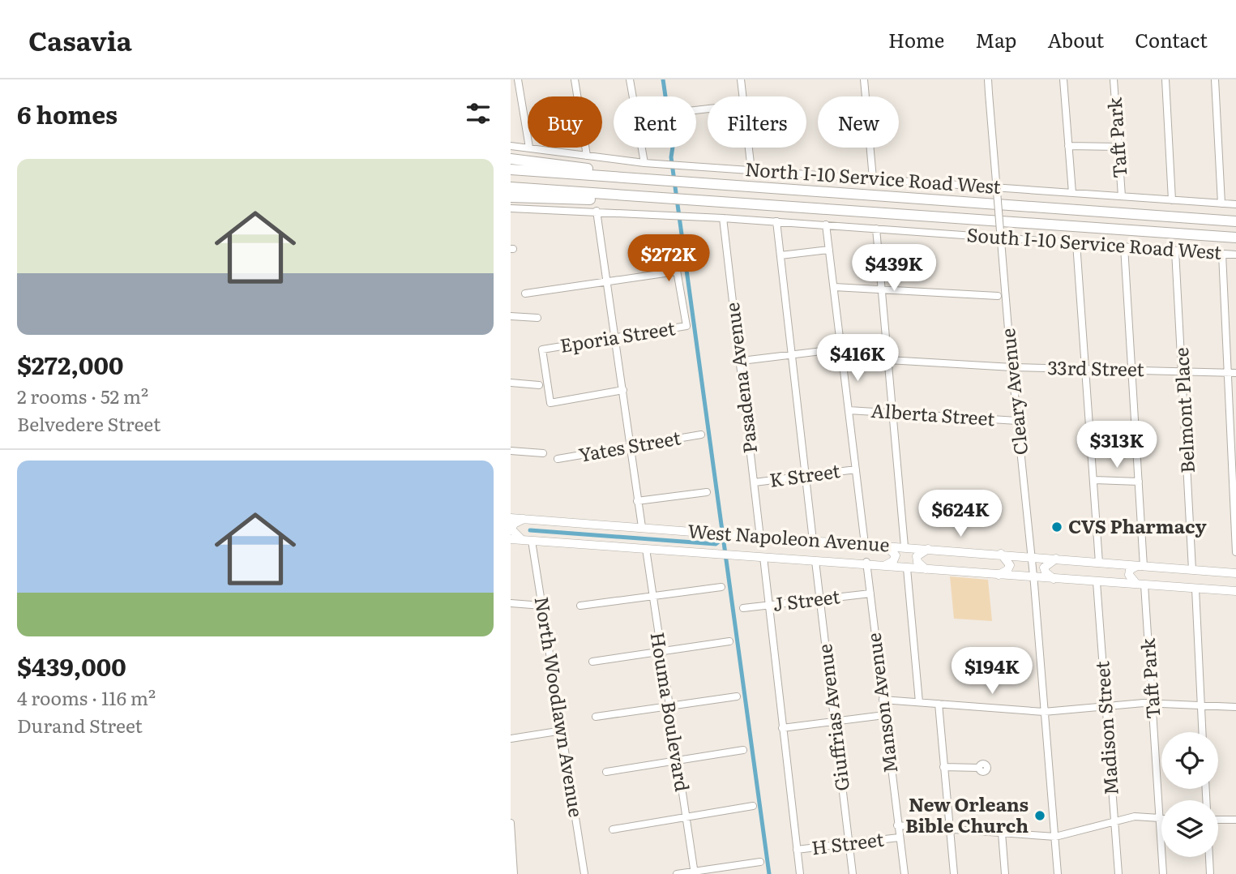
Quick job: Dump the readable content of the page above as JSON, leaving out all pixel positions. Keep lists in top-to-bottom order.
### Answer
{
  "streets": {
    "main road": ["West Napoleon Avenue"],
    "street": [
      "Taft Park",
      "North I-10 Service Road West",
      "South I-10 Service Road West",
      "Eporia Street",
      "33rd Street",
      "Pasadena Avenue",
      "Cleary Avenue",
      "Belmont Place",
      "Alberta Street",
      "Yates Street",
      "K Street",
      "J Street",
      "Manson Avenue",
      "North Woodlawn Avenue",
      "Houma Boulevard",
      "Giuffrias Avenue",
      "Madison Street",
      "H Street"
    ]
  },
  "crossings": [
    ["Taft Park", "North I-10 Service Road West"],
    ["Taft Park", "West Napoleon Avenue"],
    ["South I-10 Service Road West", "Pasadena Avenue"],
    ["South I-10 Service Road West", "Belmont Place"],
    ["33rd Street", "Cleary Avenue"],
    ["33rd Street", "Belmont Place"],
    ["Pasadena Avenue", "K Street"],
    ["Pasadena Avenue", "West Napoleon Avenue"],
    ["Cleary Avenue", "Alberta Street"],
    ["Cleary Avenue", "West Napoleon Avenue"],
    ["Belmont Place", "West Napoleon Avenue"],
    ["West Napoleon Avenue", "Manson Avenue"],
    ["West Napoleon Avenue", "North Woodlawn Avenue"],
    ["West Napoleon Avenue", "Houma Boulevard"],
    ["West Napoleon Avenue", "Giuffrias Avenue"],
    ["West Napoleon Avenue", "Madison Street"],
    ["J Street", "Manson Avenue"],
    ["J Street", "Giuffrias Avenue"],
    ["Manson Avenue", "H Street"],
    ["Giuffrias Avenue", "H Street"]
  ],
  "places": ["CVS Pharmacy", "New Orleans Bible Church"],
  "page": {
    "header": "Casavia",
    "nav": [
      "Home",
      "Map",
      "About",
      "Contact"
    ],
    "heading": "6 homes",
    "chip": [
      "Buy",
      "Rent",
      "Filters",
      "New"
    ],
    "list": [
      {
        "name": "$272,000",
        "note": "2 rooms · 52 m² · Belvedere Street"
      },
      {
        "name": "$439,000",
        "note": "4 rooms · 116 m² · Durand Street"
      }
    ],
    "price": [
      "$272K",
      "$439K",
      "$416K",
      "$313K",
      "$624K",
      "$194K"
    ]
  }
}
